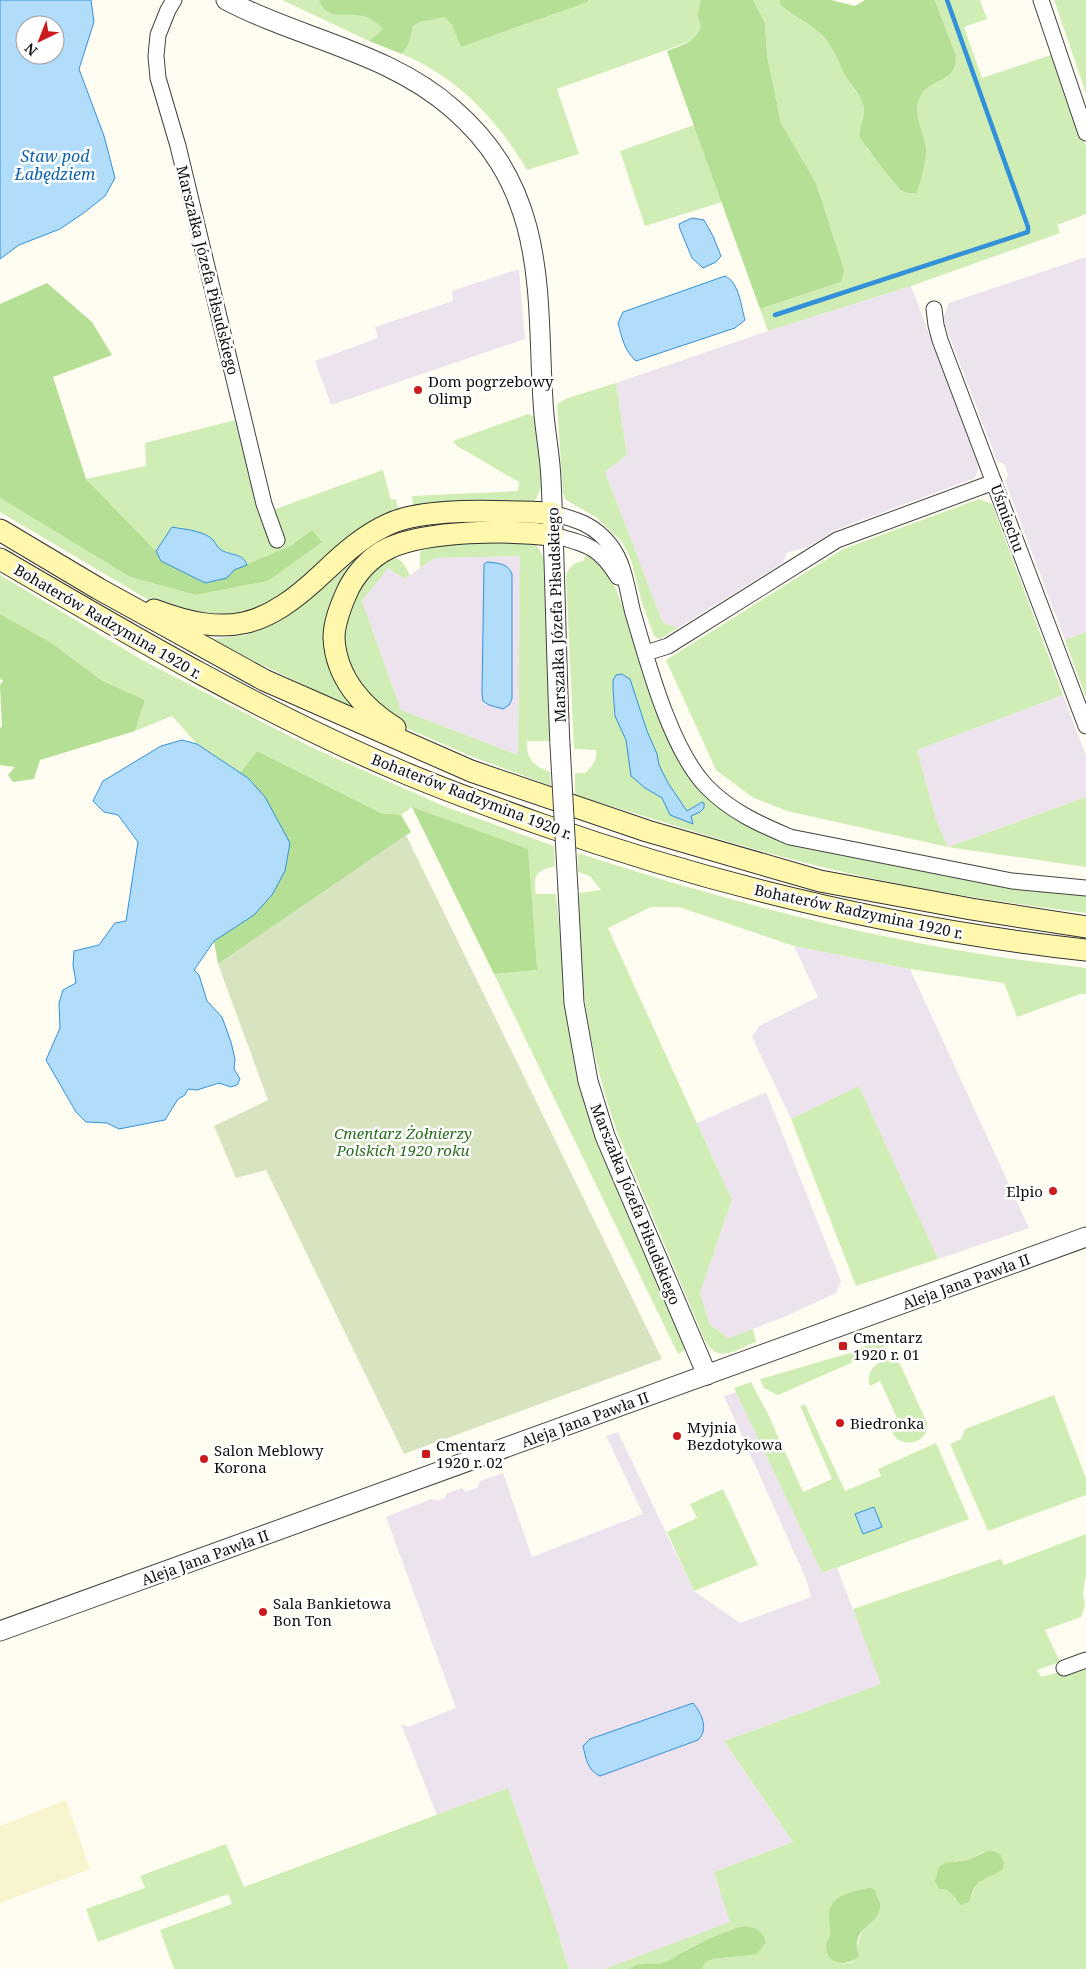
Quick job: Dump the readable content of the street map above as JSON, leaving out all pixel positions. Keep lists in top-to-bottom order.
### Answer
{
  "streets": {
    "main road": ["Bohaterów Radzymina 1920 r."],
    "street": ["Marszałka Józefa Piłsudskiego", "Uśmiechu", "Aleja Jana Pawła II"]
  },
  "crossings": [
    ["Marszałka Józefa Piłsudskiego", "Aleja Jana Pawła II"]
  ],
  "water": ["Staw pod Łabędziem"],
  "parks": ["Cmentarz Żołnierzy Polskich 1920 roku"],
  "places": {
    "other": [
      "Dom pogrzebowy Olimp",
      "Elpio",
      "Biedronka",
      "Myjnia Bezdotykowa",
      "Salon Meblowy Korona",
      "Sala Bankietowa Bon Ton"
    ],
    "transit": ["Cmentarz 1920 r. 01", "Cmentarz 1920 r. 02"]
  },
  "north": "bottom left"
}
